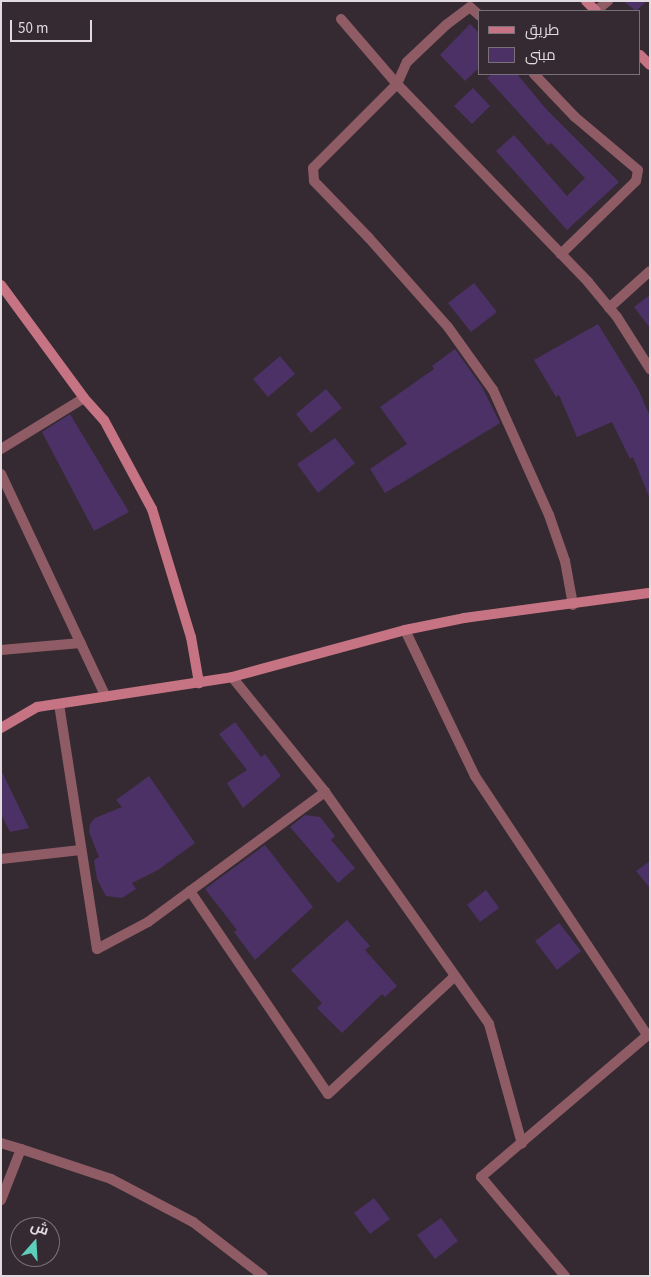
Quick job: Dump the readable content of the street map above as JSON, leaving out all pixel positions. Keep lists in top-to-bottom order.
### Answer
{
  "legend": ["طريق", "مبنى"],
  "scale_bar": "50 m",
  "north": "top"
}
